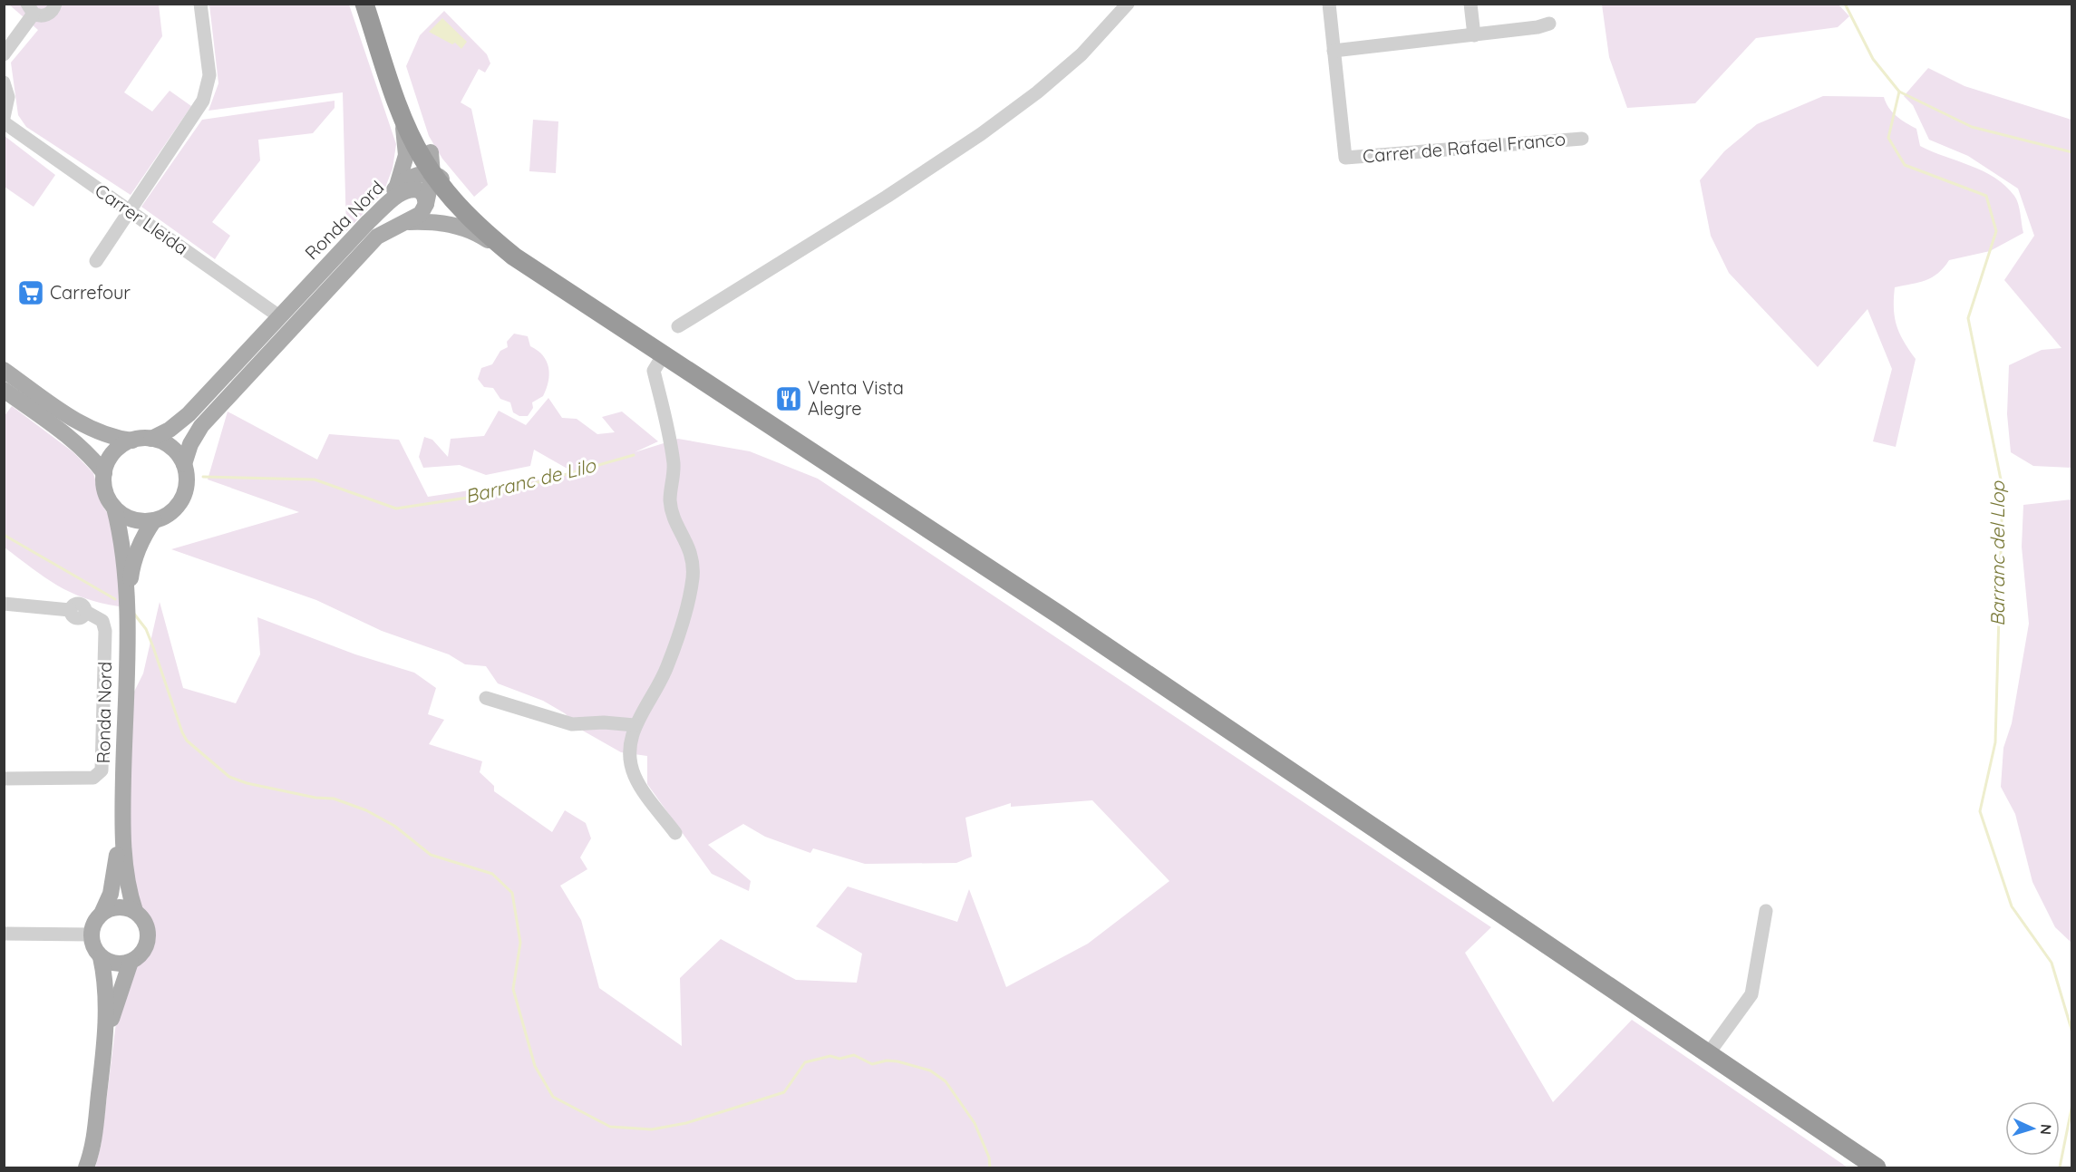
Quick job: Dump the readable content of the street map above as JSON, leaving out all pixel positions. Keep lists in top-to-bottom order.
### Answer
{
  "streets": {
    "main road": ["Ronda Nord"],
    "street": ["Carrer de Rafael Franco", "Carrer Lleida"]
  },
  "crossings": [
    ["Carrer Lleida", "Ronda Nord"]
  ],
  "water": ["Barranc de Lilo", "Barranc del Llop"],
  "places": {
    "supermarket": ["Carrefour"],
    "restaurant": ["Venta Vista Alegre"]
  },
  "north": "right"
}
